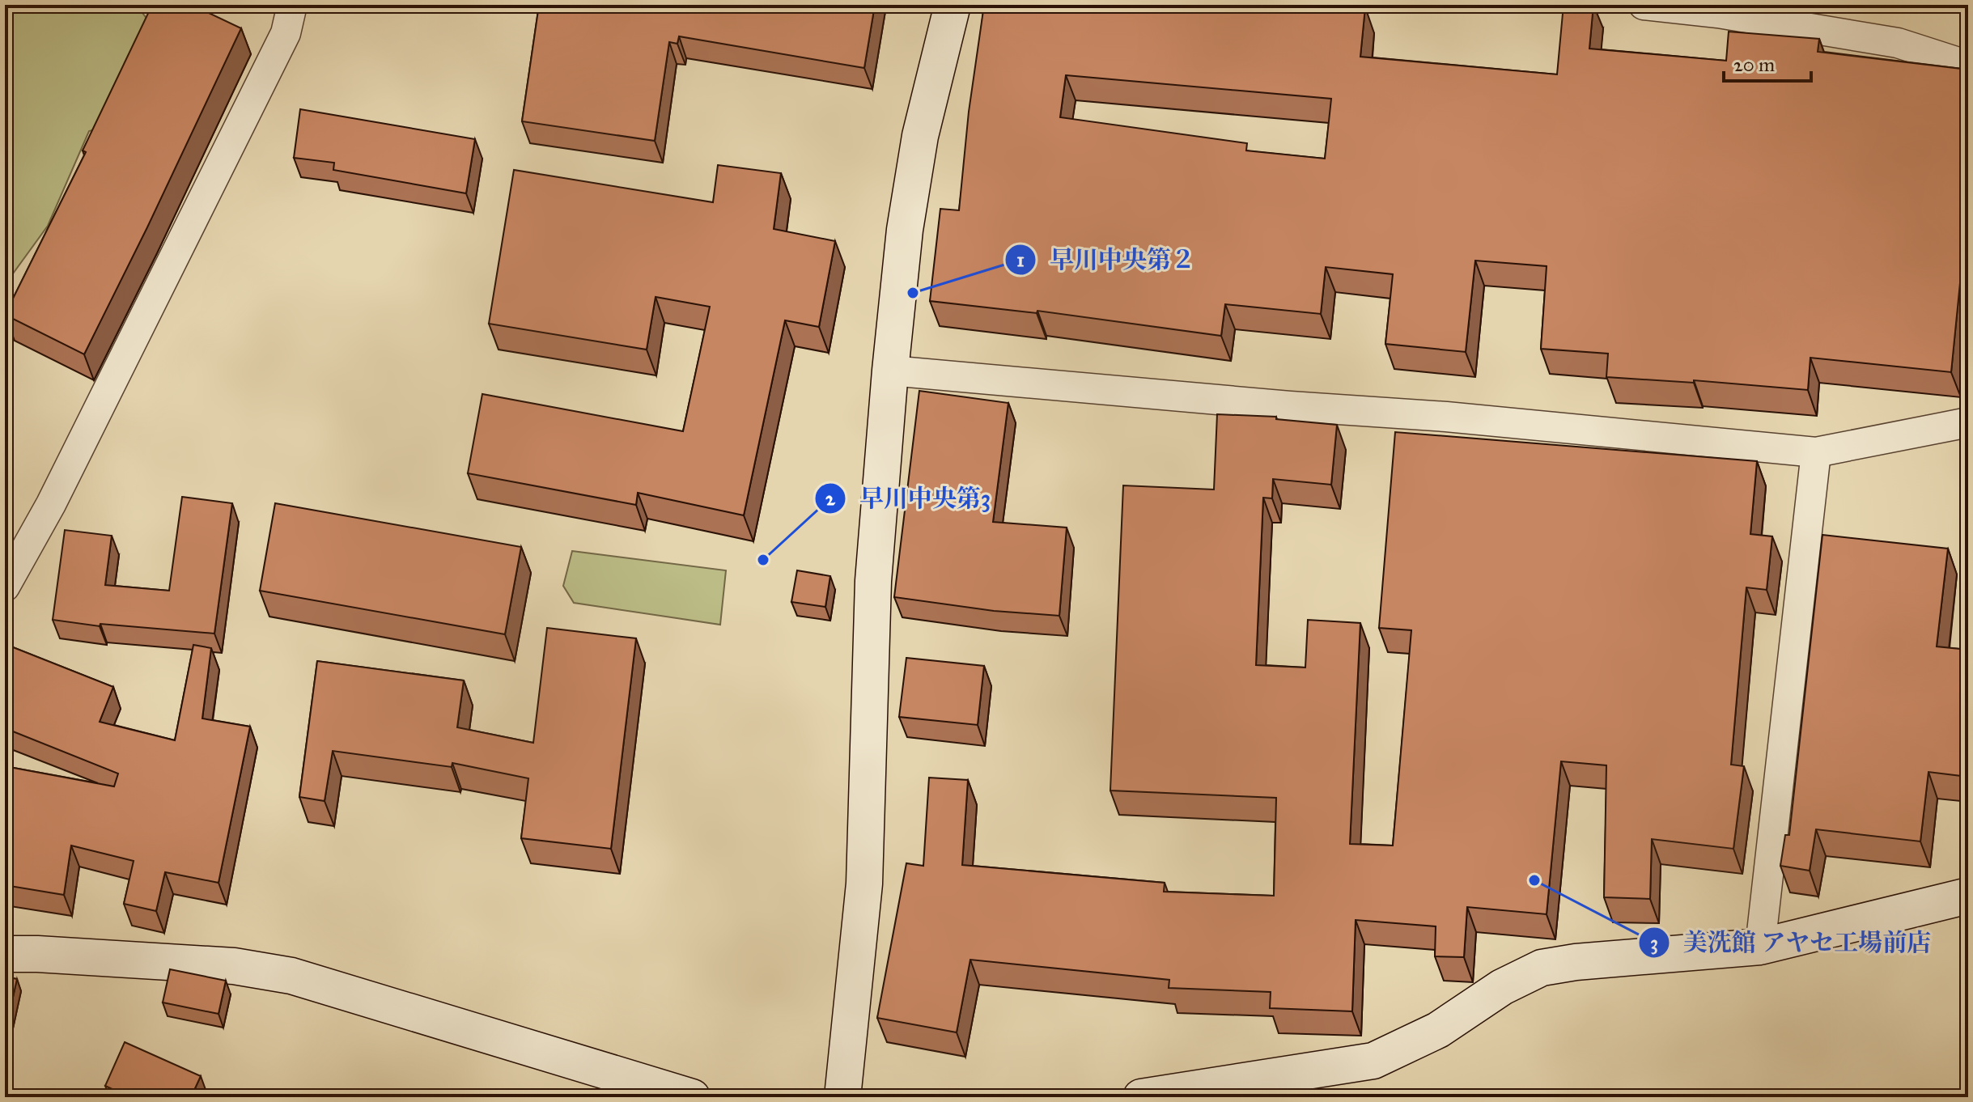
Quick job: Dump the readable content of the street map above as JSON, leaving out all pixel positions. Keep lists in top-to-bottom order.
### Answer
{
  "places": ["早川中央第２", "早川中央第3", "美洗館 アヤセ工場前店"],
  "scale_bar": "20 m"
}
